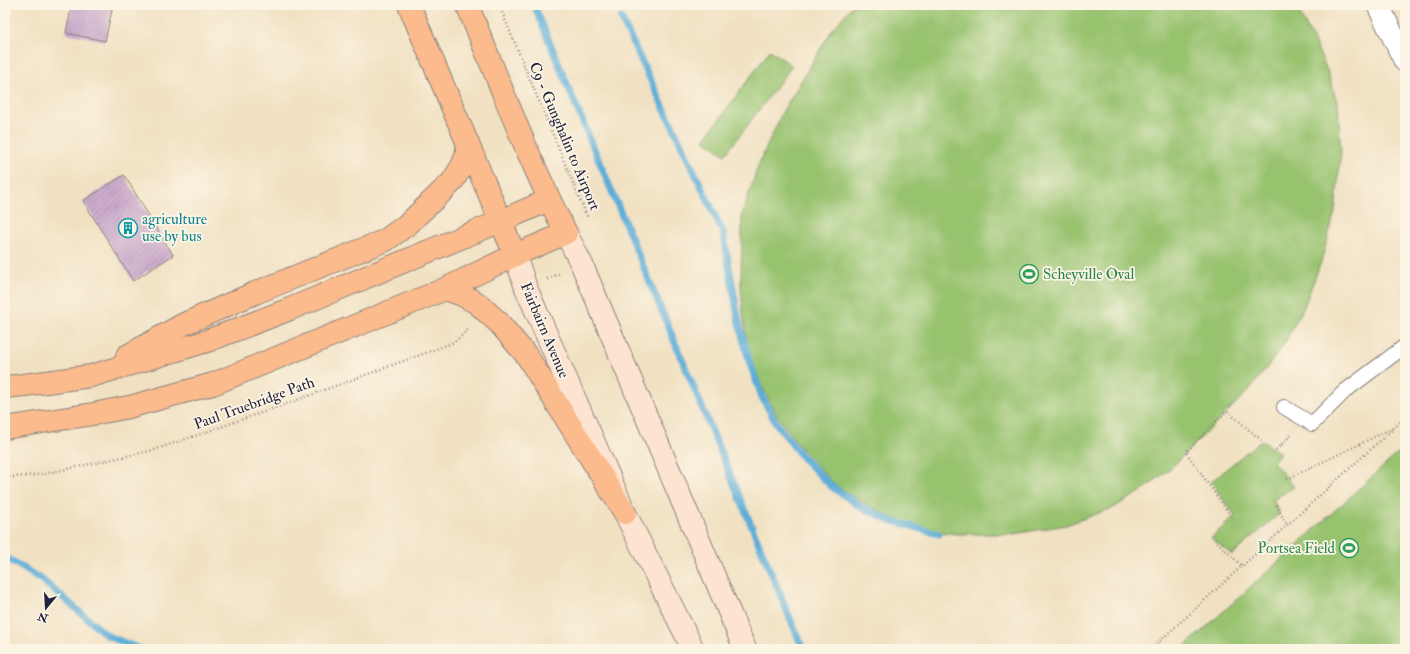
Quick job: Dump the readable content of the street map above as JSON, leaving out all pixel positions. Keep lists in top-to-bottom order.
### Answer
{
  "streets": {
    "main road": ["Fairbairn Avenue"],
    "path": ["C9 - Gunghalin to Airport", "Paul Truebridge Path"]
  },
  "places": {
    "building": ["agriculture use by bus"],
    "sports": ["Scheyville Oval", "Portsea Field"]
  },
  "north": "bottom"
}
